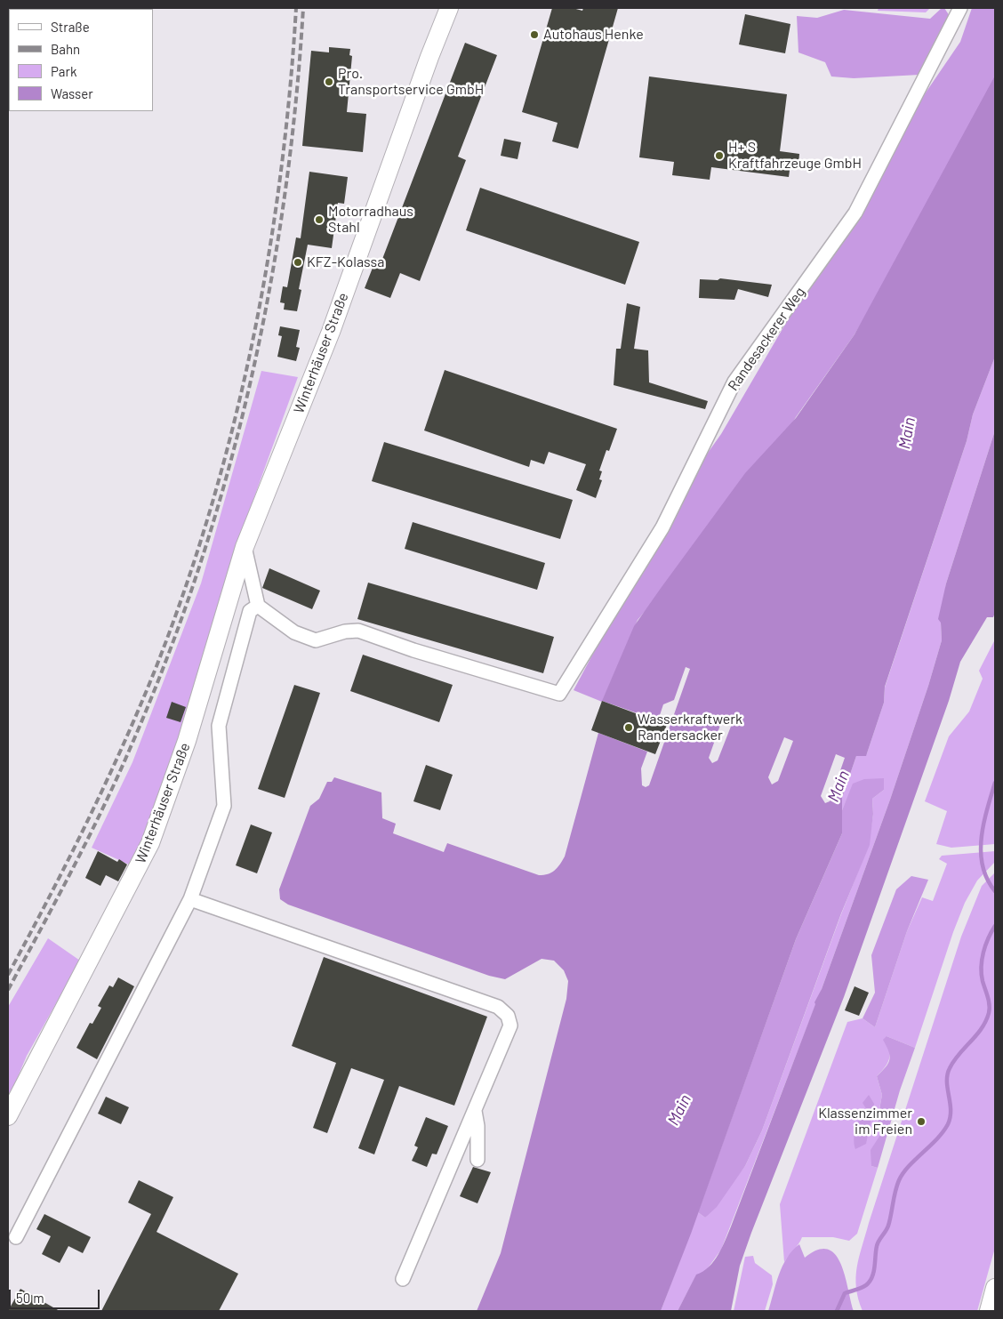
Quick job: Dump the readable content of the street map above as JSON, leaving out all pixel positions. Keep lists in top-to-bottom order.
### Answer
{
  "streets": {
    "main road": ["Winterhäuser Straße"],
    "street": ["Randesackerer Weg"]
  },
  "water": ["Main"],
  "places": [
    "Autohaus Henke",
    "Pro. Transportservice GmbH",
    "H+ S Kraftfahrzeuge GmbH",
    "Motorradhaus Stahl",
    "KFZ-Kolassa",
    "Wasserkraftwerk Randersacker",
    "Klassenzimmer im Freien"
  ],
  "legend": [
    "Straße",
    "Bahn",
    "Park",
    "Wasser"
  ],
  "scale_bar": "50 m"
}
